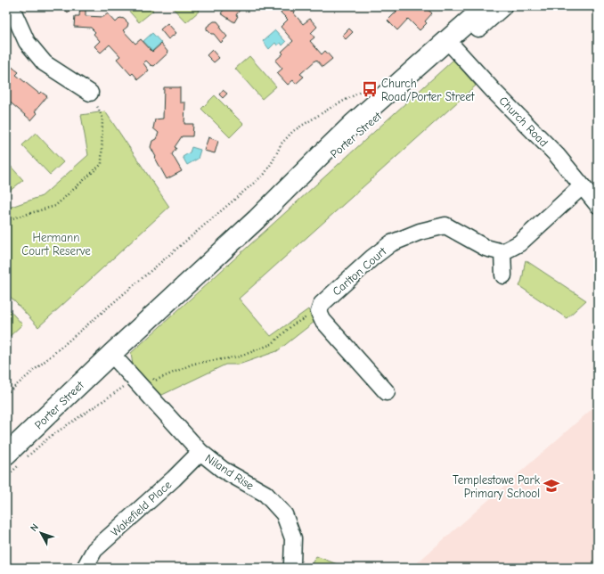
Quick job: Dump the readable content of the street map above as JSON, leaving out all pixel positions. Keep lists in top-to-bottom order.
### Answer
{
  "streets": {
    "main road": ["Porter Street"],
    "street": [
      "Church Road",
      "Carlton Court",
      "Niland Rise",
      "Wakefield Place"
    ]
  },
  "crossings": [
    ["Church Road", "Porter Street"],
    ["Porter Street", "Niland Rise"],
    ["Niland Rise", "Wakefield Place"]
  ],
  "parks": ["Hermann Court Reserve"],
  "places": {
    "bus stop": ["Church Road/Porter Street"],
    "school or university": ["Templestowe Park Primary School"]
  },
  "north": "top left"
}
